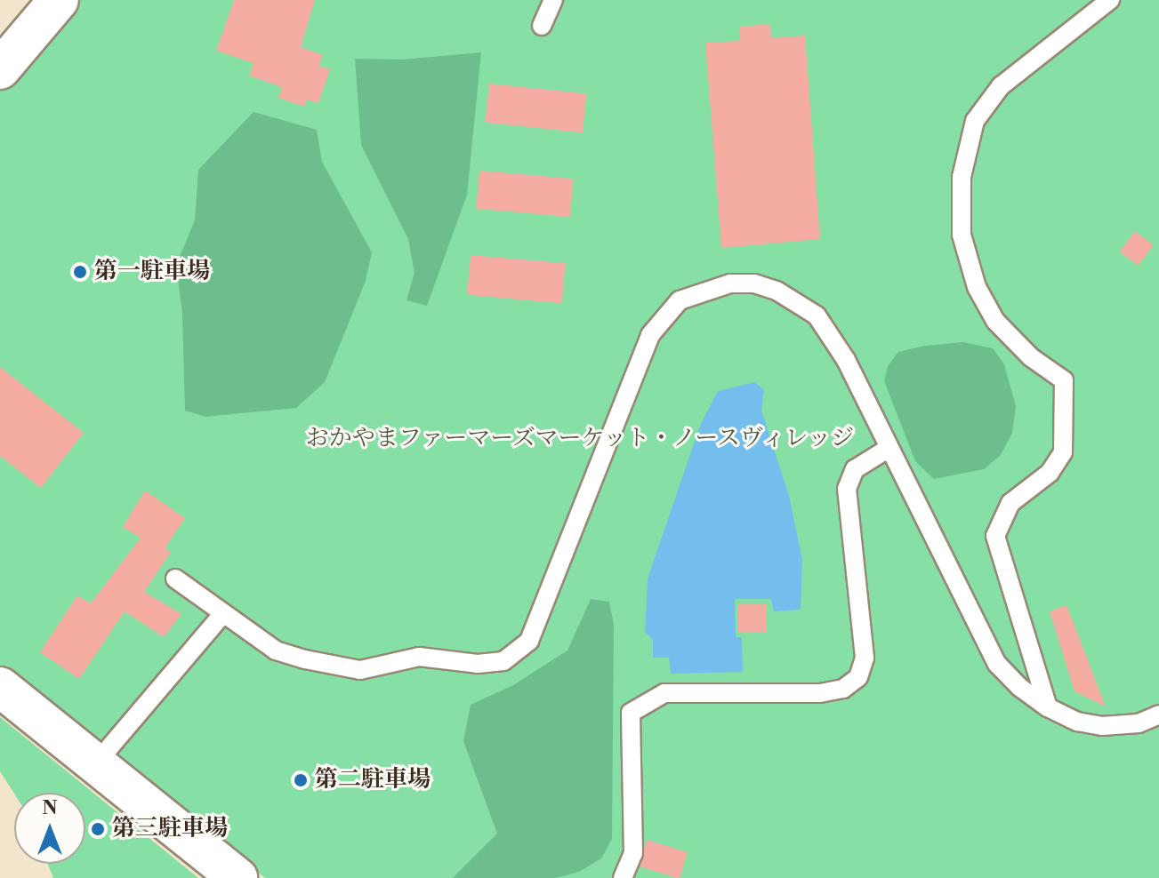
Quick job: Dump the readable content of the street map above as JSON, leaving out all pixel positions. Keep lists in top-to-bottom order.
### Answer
{
  "parks": ["おかやまファーマーズマーケット・ノースヴィレッジ"],
  "places": ["第一駐車場", "第二駐車場", "第三駐車場"],
  "north": "top"
}
